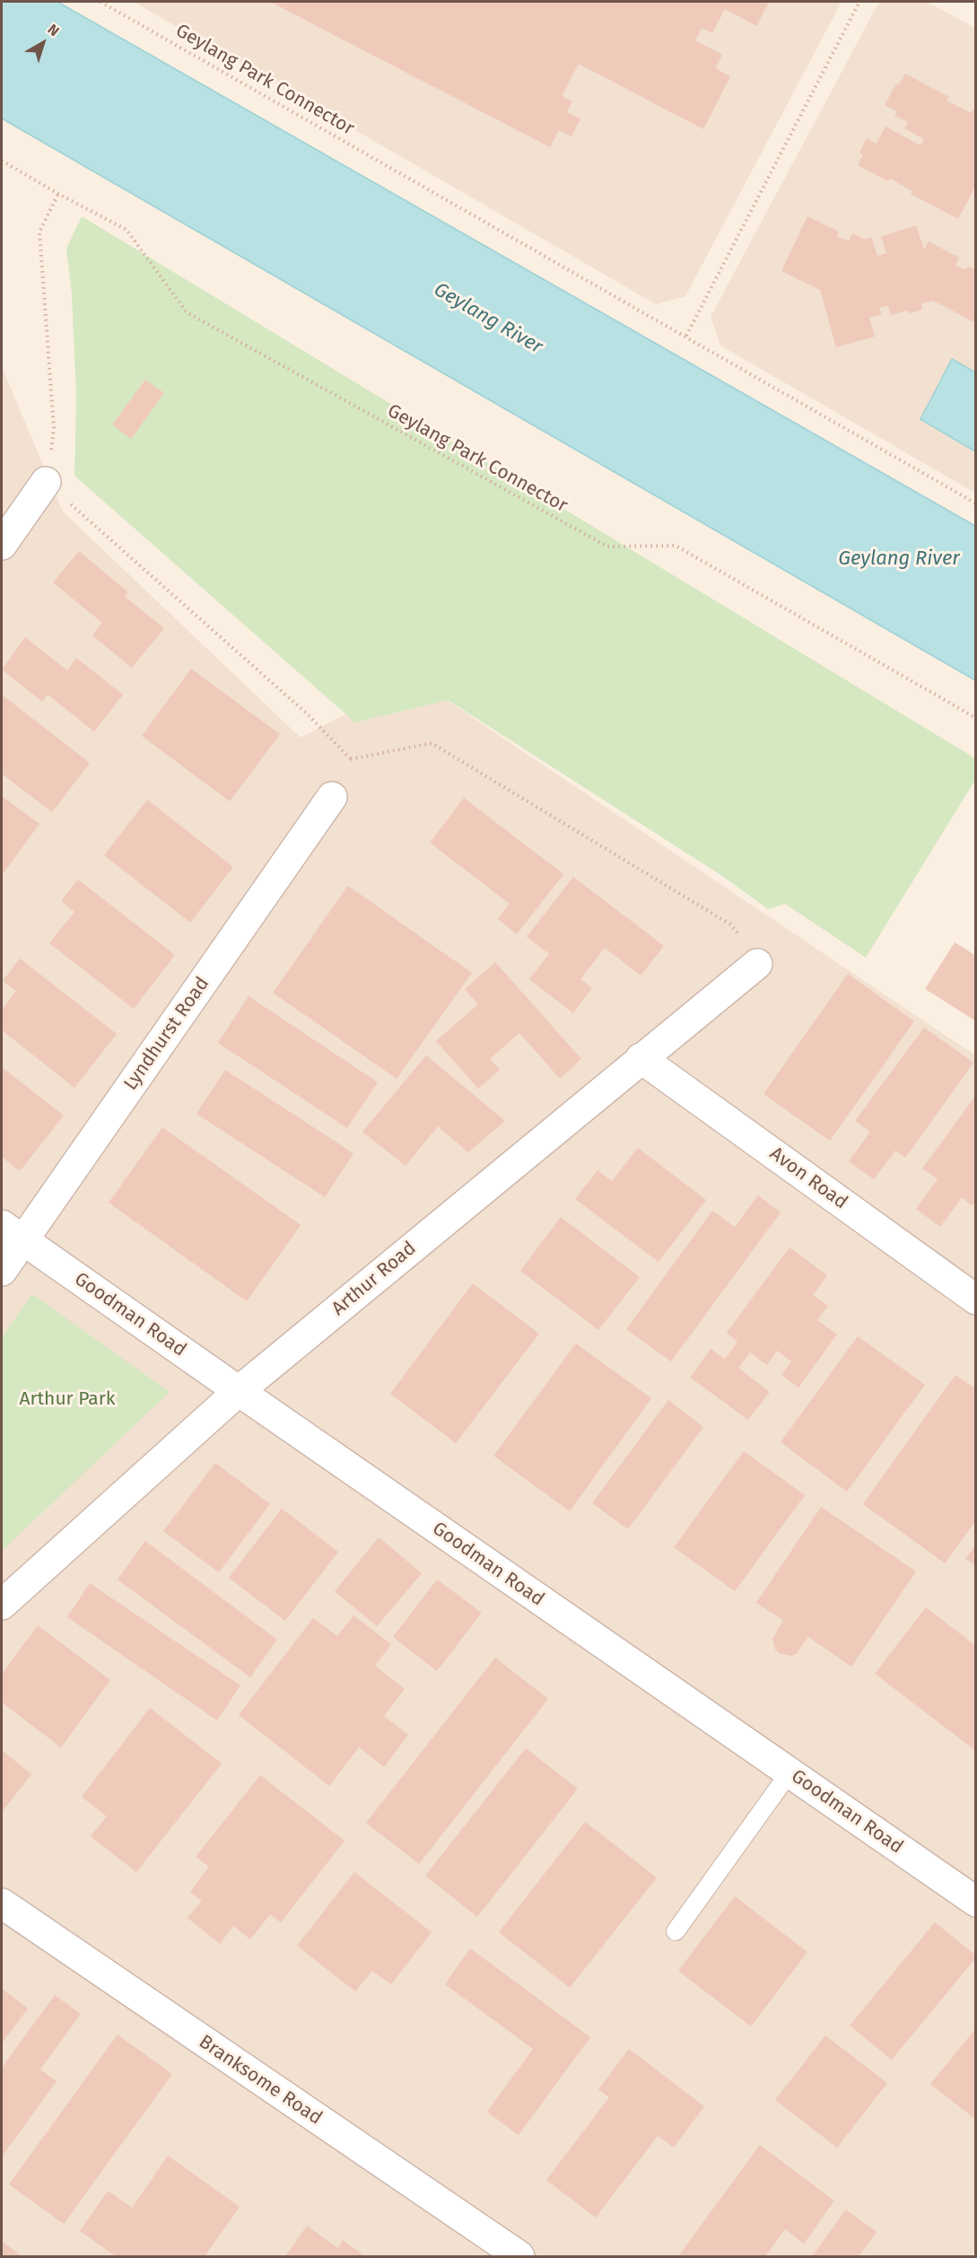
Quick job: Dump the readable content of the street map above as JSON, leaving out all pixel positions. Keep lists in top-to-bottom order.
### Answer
{
  "streets": {
    "street": [
      "Lyndhurst Road",
      "Avon Road",
      "Arthur Road",
      "Goodman Road",
      "Branksome Road"
    ],
    "path": ["Geylang Park Connector"]
  },
  "crossings": [
    ["Lyndhurst Road", "Goodman Road"],
    ["Avon Road", "Arthur Road"],
    ["Arthur Road", "Goodman Road"]
  ],
  "water": ["Geylang River"],
  "parks": ["Arthur Park"],
  "north": "top right"
}
